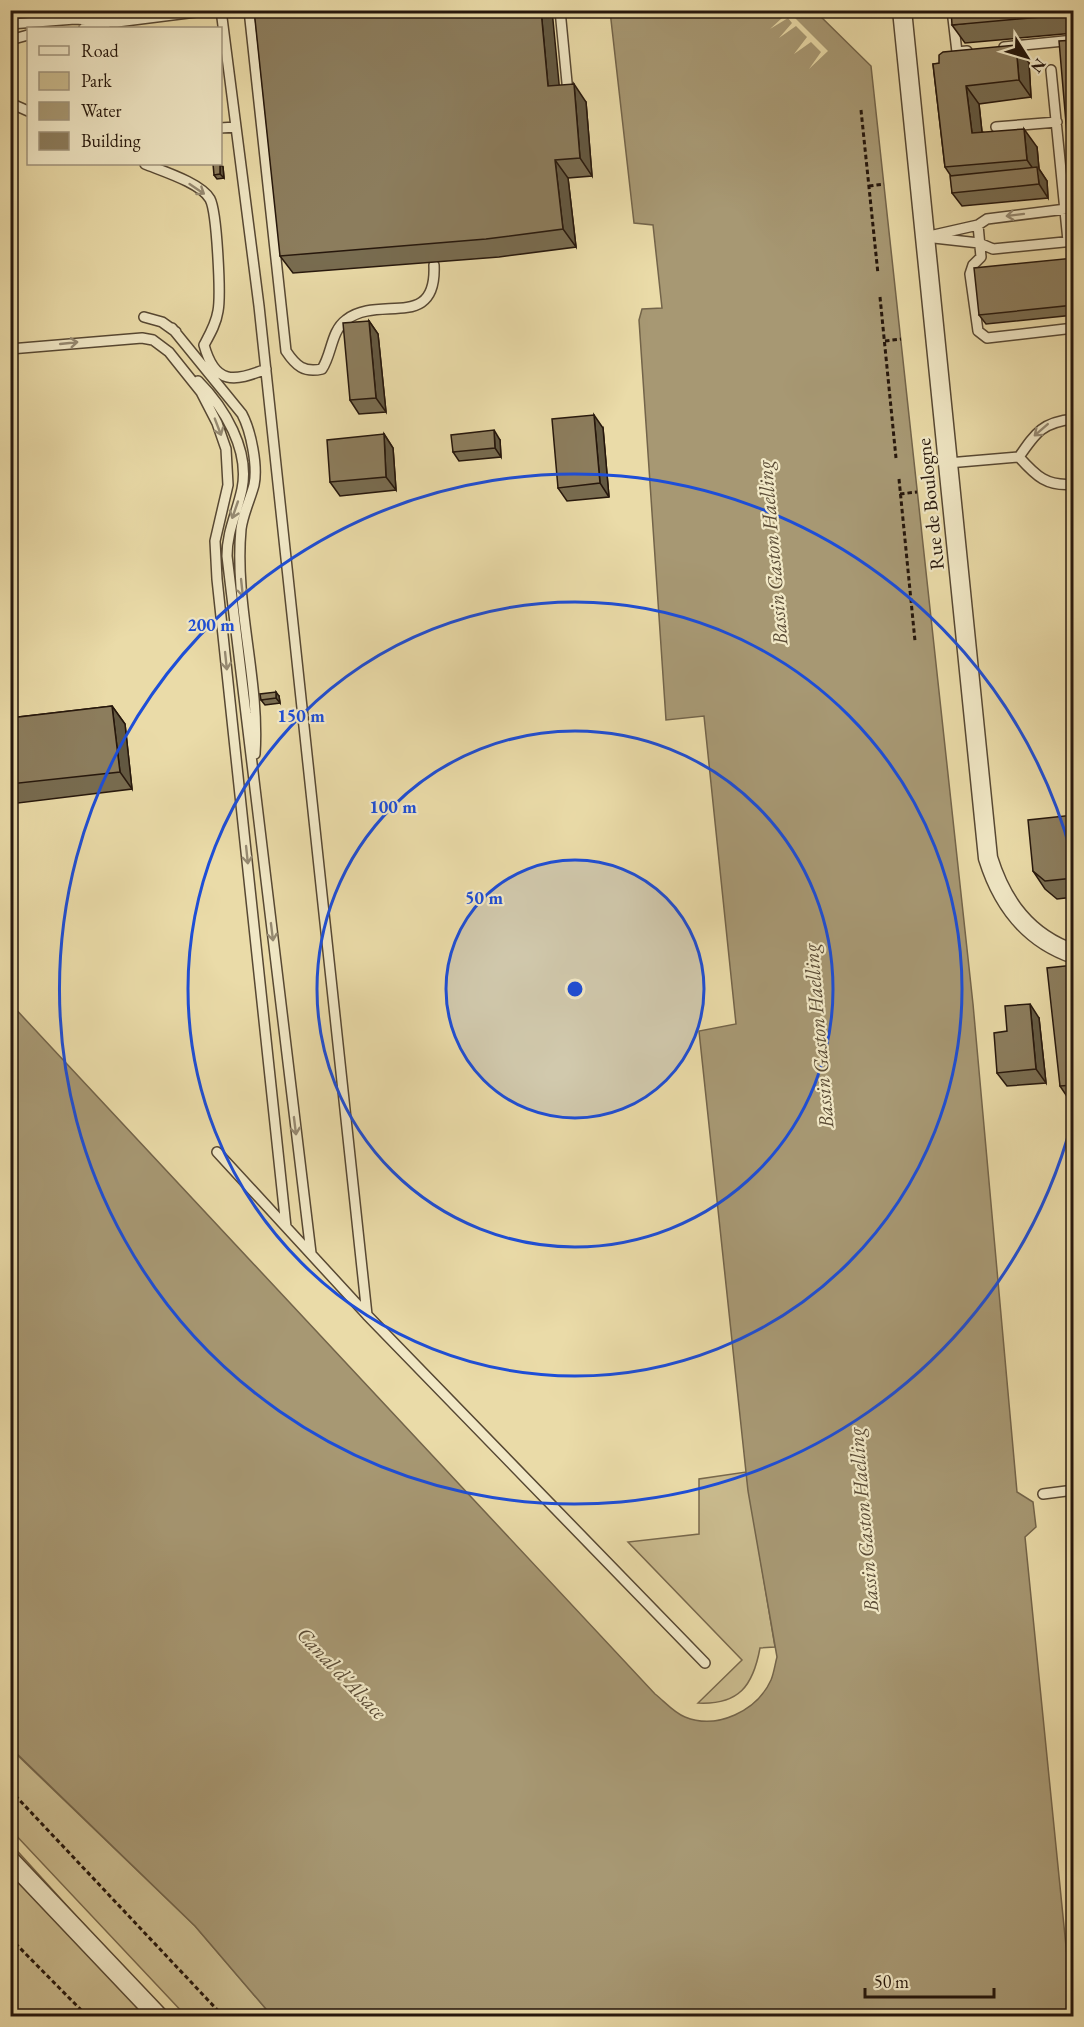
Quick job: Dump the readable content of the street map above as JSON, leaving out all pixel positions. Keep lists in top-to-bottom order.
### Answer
{
  "streets": {
    "street": ["Rue de Boulogne"]
  },
  "water": ["Bassin Gaston Haelling", "Canal d'Alsace"],
  "legend": [
    "Road",
    "Park",
    "Water",
    "Building"
  ],
  "scale_bar": "50 m",
  "north": "bottom right",
  "rings": [
    "200 m",
    "150 m",
    "100 m",
    "50 m"
  ]
}
